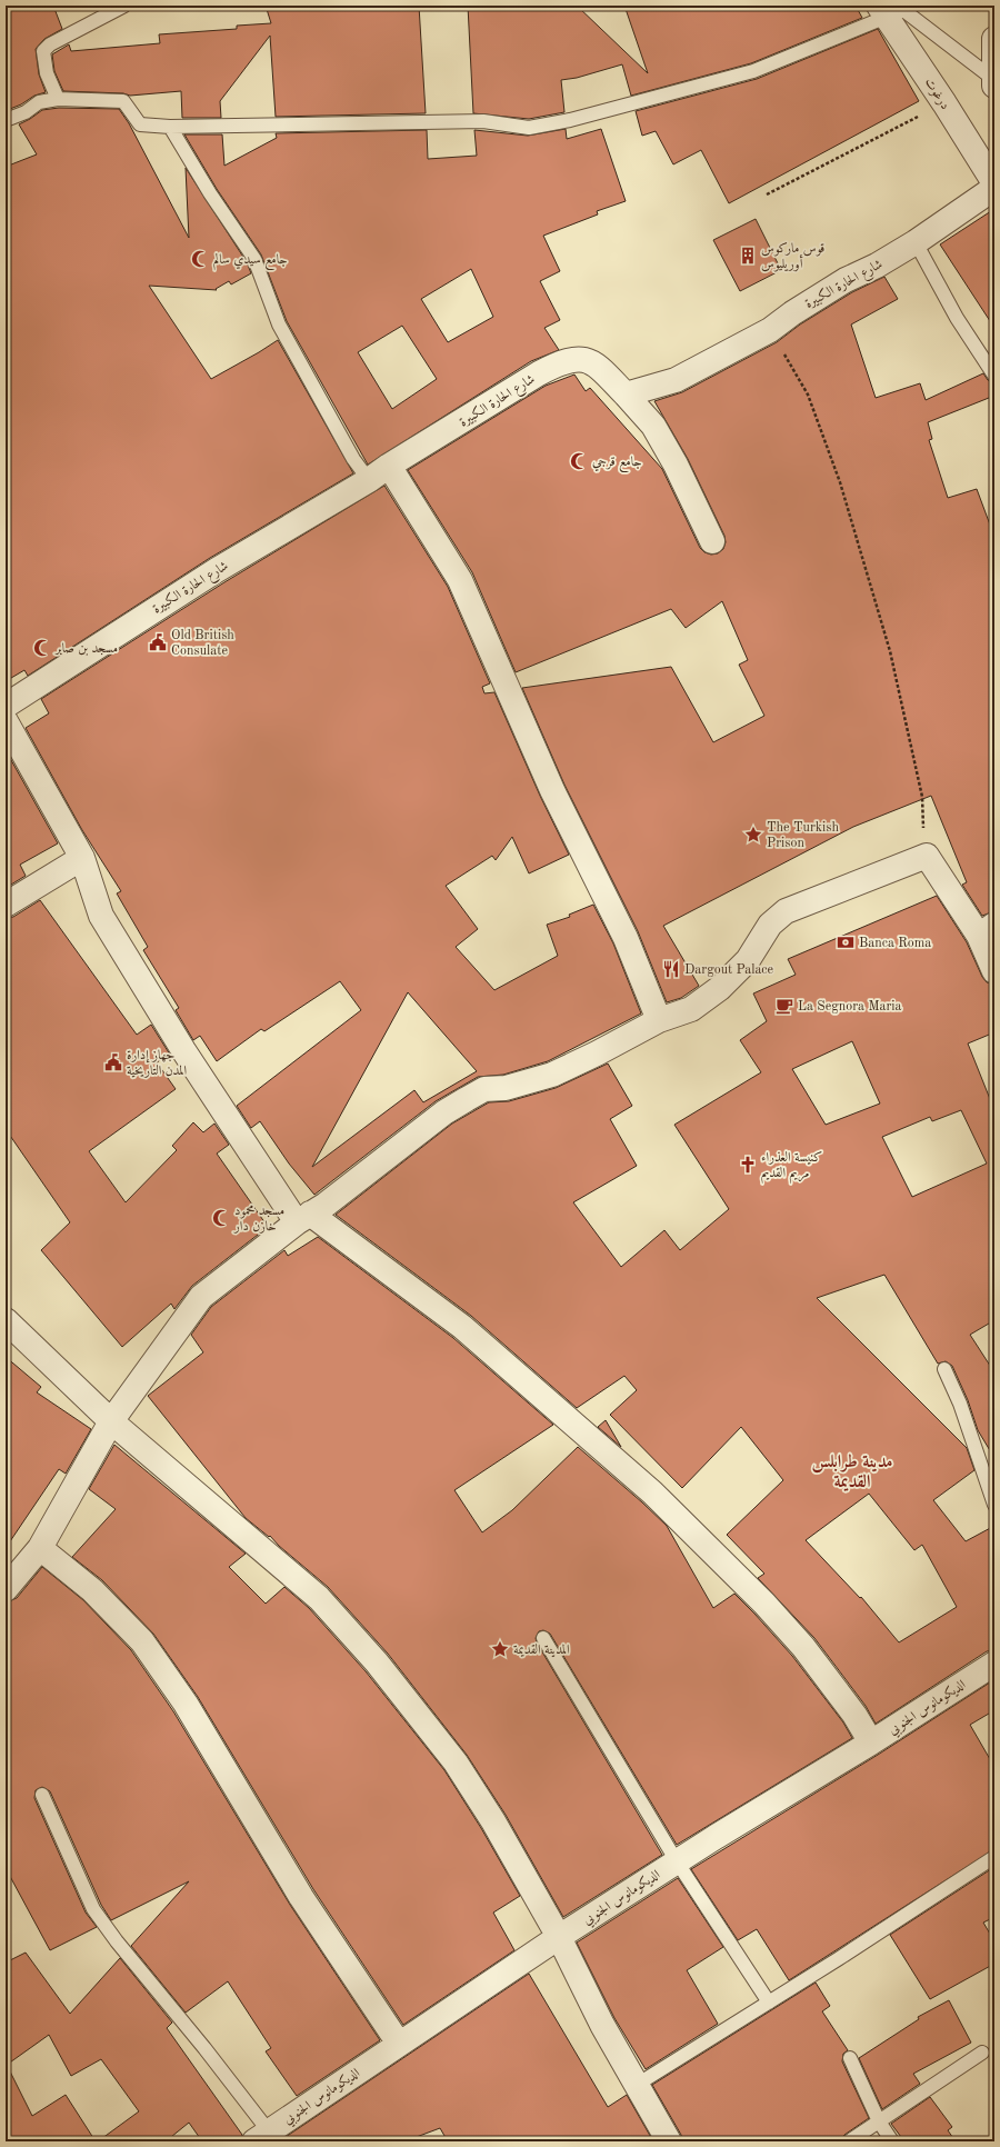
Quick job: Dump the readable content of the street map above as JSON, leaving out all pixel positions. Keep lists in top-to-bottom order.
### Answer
{
  "streets": {
    "street": ["درغوت", "شارع الحارة الكبيرة", "الديكومانوس الجنوبي"]
  },
  "districts": ["مدينة طرابلس القديمة"],
  "places": {
    "building": ["قوس ماركوس أوريليوس"],
    "mosque": [
      "جامع سيدي سالم",
      "جامع قرجي",
      "مسجد بن صابر",
      "مسجد محمود خازن دار"
    ],
    "public building": ["Old British Consulate", "جهاز إدارة المدن التاريخية"],
    "place": ["The Turkish Prison", "المدينة القديمة"],
    "bank": ["Banca Roma"],
    "restaurant": ["Dargout Palace"],
    "cafe": ["La Segnora Maria"],
    "church": ["كنيسة العذراء مريم القديم"]
  }
}
